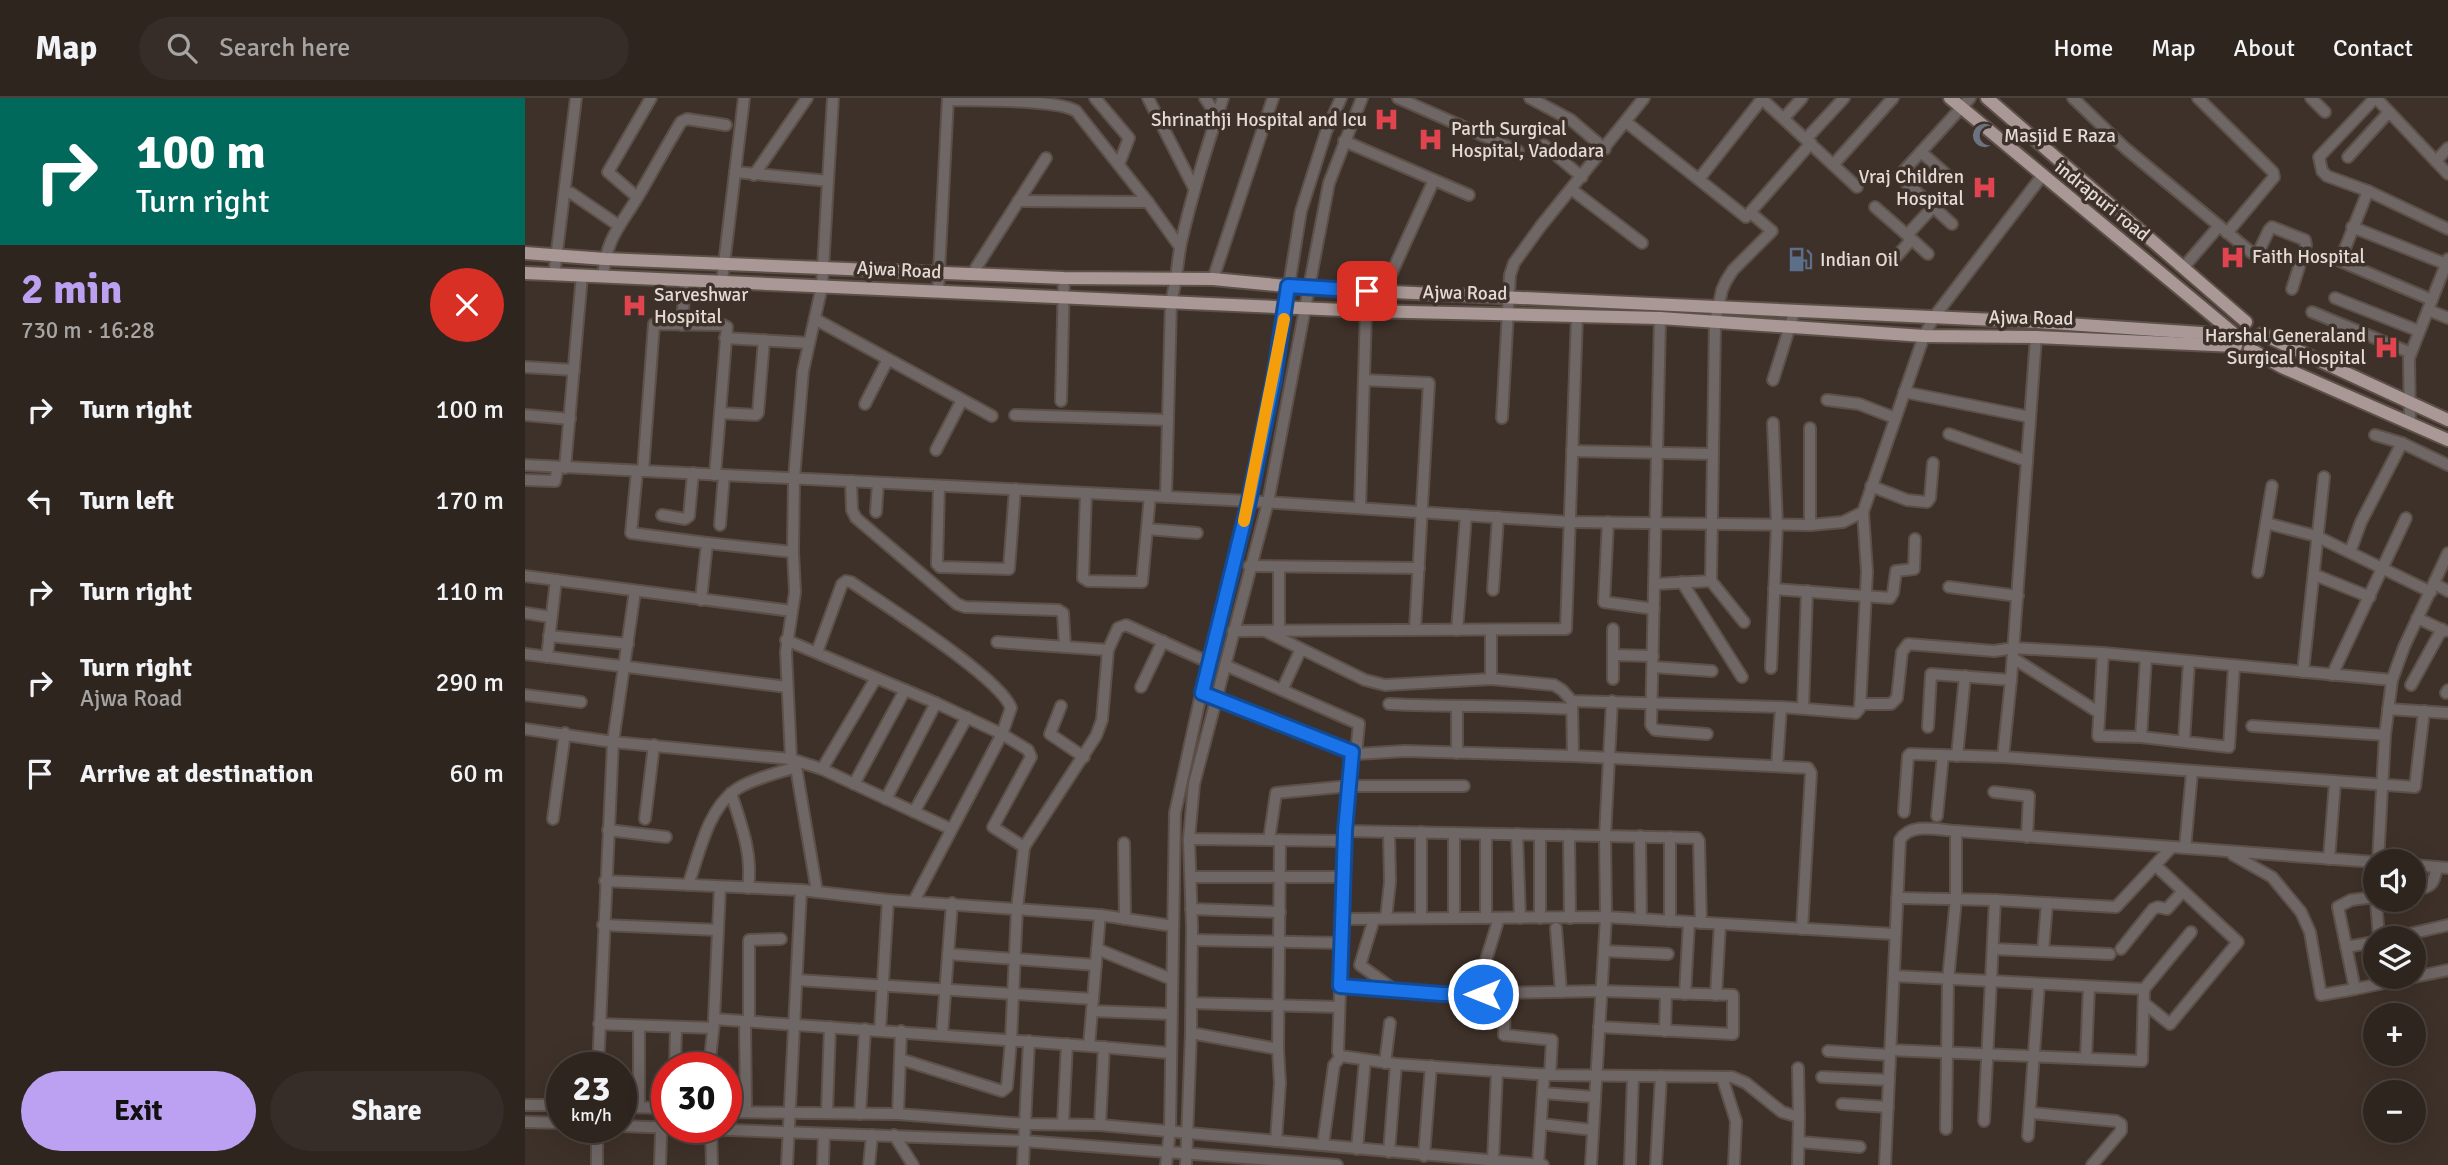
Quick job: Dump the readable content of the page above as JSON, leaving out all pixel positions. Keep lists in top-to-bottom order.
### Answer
{
  "streets": {
    "main road": ["indrapuri road", "Ajwa Road"]
  },
  "crossings": [
    ["indrapuri road", "Ajwa Road"]
  ],
  "places": {
    "hospital": [
      "Shrinathji Hospital and Icu",
      "Parth Surgical Hospital, Vadodara",
      "Vraj Children Hospital",
      "Faith Hospital",
      "Sarveshwar Hospital",
      "Harshal Generaland Surgical Hospital"
    ],
    "mosque": ["Masjid E Raza"],
    "fuel station": ["Indian Oil"]
  },
  "page": {
    "header": "Map",
    "search": "Search here",
    "nav": [
      "Home",
      "Map",
      "About",
      "Contact"
    ],
    "turn": ["100 m", "Turn right"],
    "heading": ["2 min", "730 m · 16:28"],
    "list": [
      {
        "name": "Turn right",
        "value": "100 m"
      },
      {
        "name": "Turn left",
        "value": "170 m"
      },
      {
        "name": "Turn right",
        "value": "110 m"
      },
      {
        "name": "Turn right",
        "note": "Ajwa Road",
        "value": "290 m"
      },
      {
        "name": "Arrive at destination",
        "value": "60 m"
      }
    ],
    "map_buttons": ["+", "−"],
    "speed": "23 km/h",
    "limit": "30",
    "buttons": ["Exit", "Share"]
  }
}
